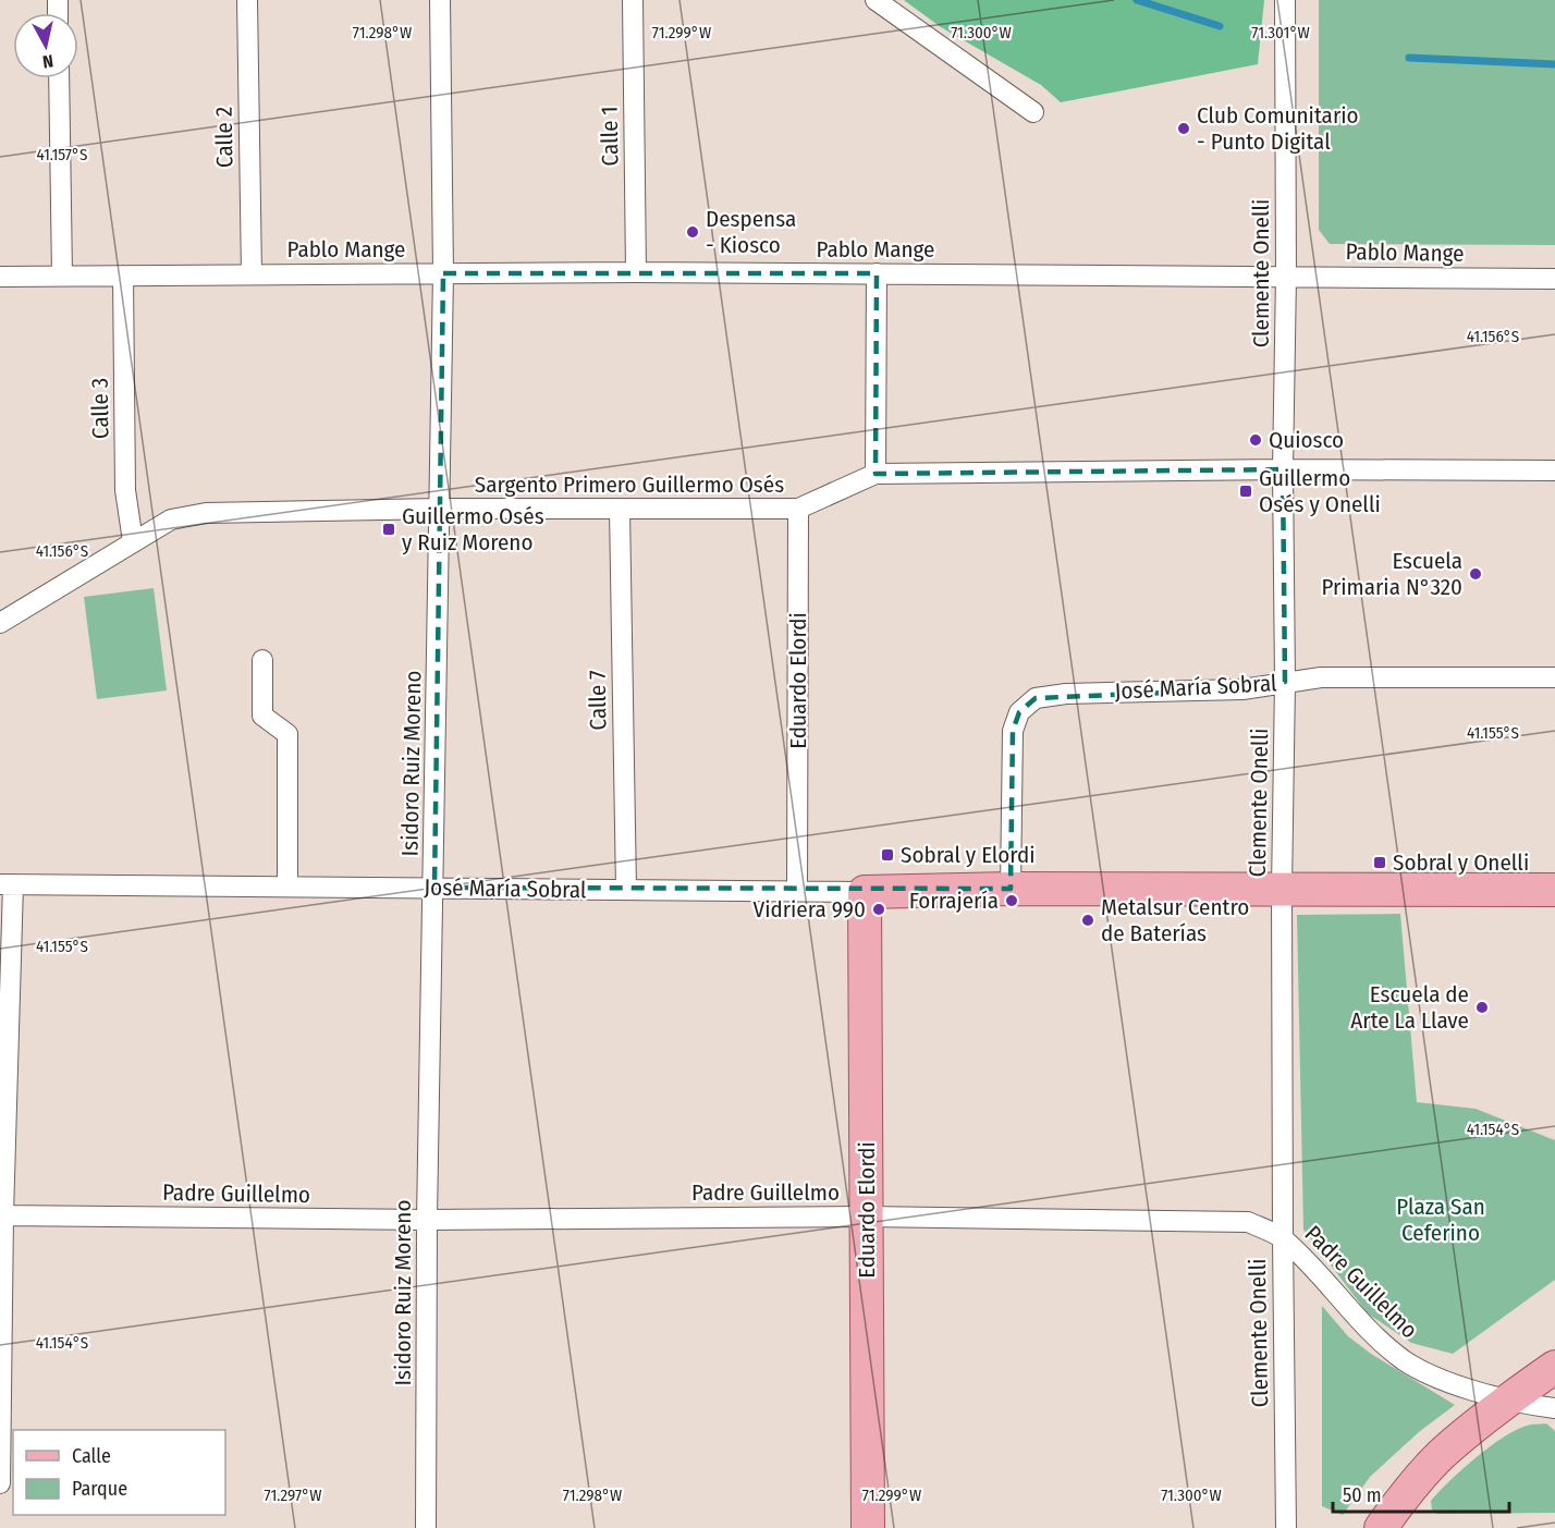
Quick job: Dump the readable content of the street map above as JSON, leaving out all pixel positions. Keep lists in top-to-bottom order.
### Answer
{
  "streets": {
    "main road": ["Eduardo Elordi", "José María Sobral"],
    "street": [
      "Calle 1",
      "Calle 2",
      "Pablo Mange",
      "Clemente Onelli",
      "Calle 3",
      "Sargento Primero Guillermo Osés",
      "Calle 7",
      "Isidoro Ruiz Moreno",
      "Padre Guillelmo"
    ]
  },
  "crossings": [
    ["Calle 1", "Pablo Mange"],
    ["Calle 2", "Pablo Mange"],
    ["Pablo Mange", "Clemente Onelli"],
    ["Pablo Mange", "Calle 3"],
    ["Pablo Mange", "Isidoro Ruiz Moreno"],
    ["Clemente Onelli", "Sargento Primero Guillermo Osés"],
    ["Clemente Onelli", "José María Sobral"],
    ["Clemente Onelli", "Padre Guillelmo"],
    ["Calle 3", "Sargento Primero Guillermo Osés"],
    ["Sargento Primero Guillermo Osés", "Eduardo Elordi"],
    ["Sargento Primero Guillermo Osés", "Calle 7"],
    ["Sargento Primero Guillermo Osés", "Isidoro Ruiz Moreno"],
    ["Eduardo Elordi", "José María Sobral"],
    ["Eduardo Elordi", "Padre Guillelmo"],
    ["José María Sobral", "Calle 7"],
    ["José María Sobral", "Isidoro Ruiz Moreno"],
    ["Isidoro Ruiz Moreno", "Padre Guillelmo"]
  ],
  "parks": ["Plaza San Ceferino"],
  "places": {
    "other": [
      "Club Comunitario - Punto Digital",
      "Despensa - Kiosco",
      "Quiosco",
      "Escuela Primaria N°320",
      "Forrajería",
      "Vidriera 990",
      "Metalsur Centro de Baterías",
      "Escuela de Arte La Llave"
    ],
    "transit": [
      "Guillermo Osés y Onelli",
      "Guillermo Osés y Ruiz Moreno",
      "Sobral y Elordi",
      "Sobral y Onelli"
    ]
  },
  "legend": ["Calle", "Parque"],
  "scale_bar": "50 m",
  "north": "bottom",
  "coordinates": [
    "71.298°W",
    "71.299°W",
    "71.300°W",
    "71.301°W",
    "41.157°S",
    "41.156°S",
    "41.155°S",
    "41.154°S",
    "71.297°W"
  ]
}
